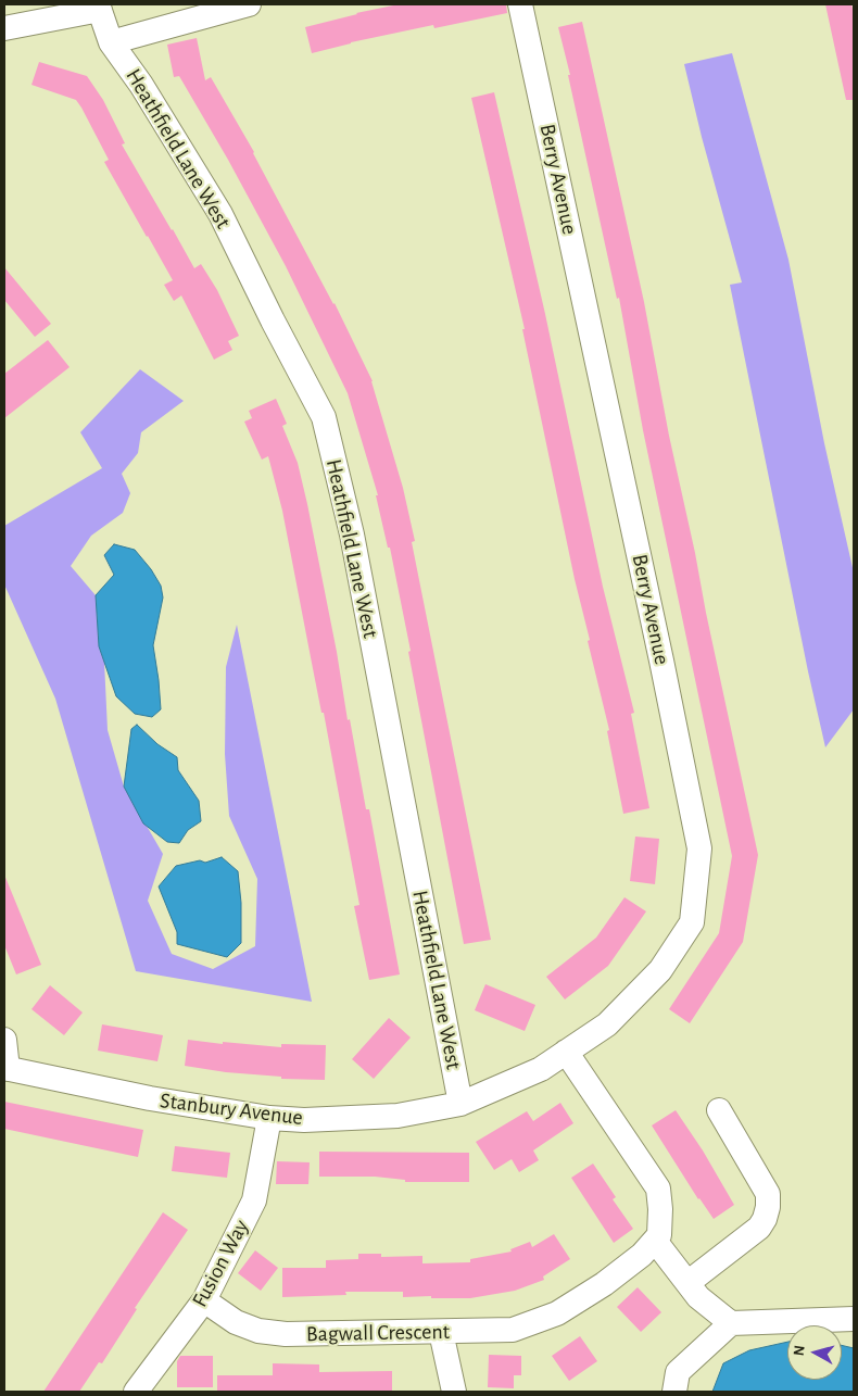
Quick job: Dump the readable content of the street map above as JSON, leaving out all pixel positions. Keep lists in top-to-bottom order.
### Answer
{
  "streets": {
    "street": [
      "Heathfield Lane West",
      "Berry Avenue",
      "Stanbury Avenue",
      "Fusion Way",
      "Bagwall Crescent"
    ]
  },
  "crossings": [
    ["Heathfield Lane West", "Berry Avenue"],
    ["Heathfield Lane West", "Stanbury Avenue"],
    ["Berry Avenue", "Stanbury Avenue"],
    ["Stanbury Avenue", "Fusion Way"],
    ["Fusion Way", "Bagwall Crescent"]
  ],
  "north": "left"
}
